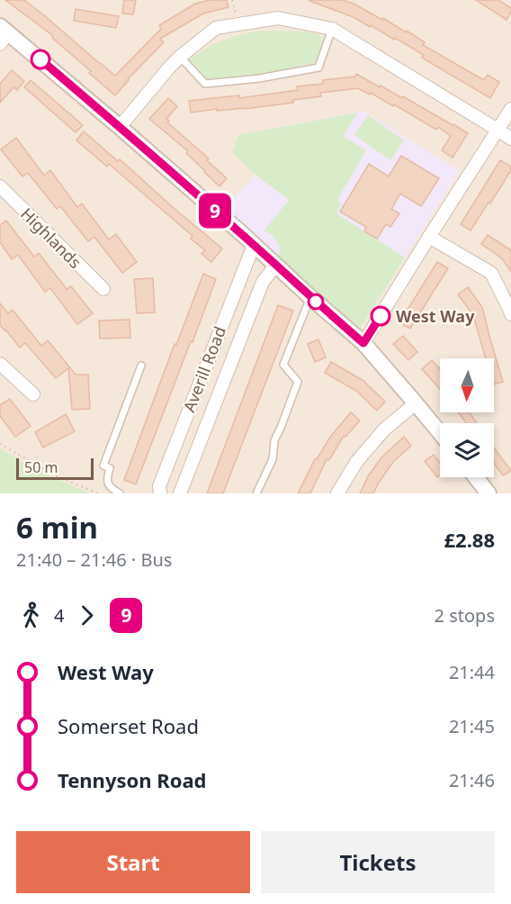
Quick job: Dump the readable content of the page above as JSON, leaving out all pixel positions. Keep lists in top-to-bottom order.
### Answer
{
  "streets": {
    "street": ["Highlands", "Averill Road"]
  },
  "places": ["West Way"],
  "lines": ["bus line 9"],
  "scale_bar": "50 m",
  "north": "bottom",
  "page": {
    "on_map": "9",
    "scale": "50 m",
    "heading": ["6 min", "21:40 – 21:46 · Bus", "£2.88"],
    "legs": ["4", "9", "2 stops"],
    "list": [
      {
        "name": "West Way",
        "value": "21:44"
      },
      {
        "name": "Somerset Road",
        "value": "21:45"
      },
      {
        "name": "Tennyson Road",
        "value": "21:46"
      }
    ],
    "buttons": ["Start", "Tickets"]
  }
}
